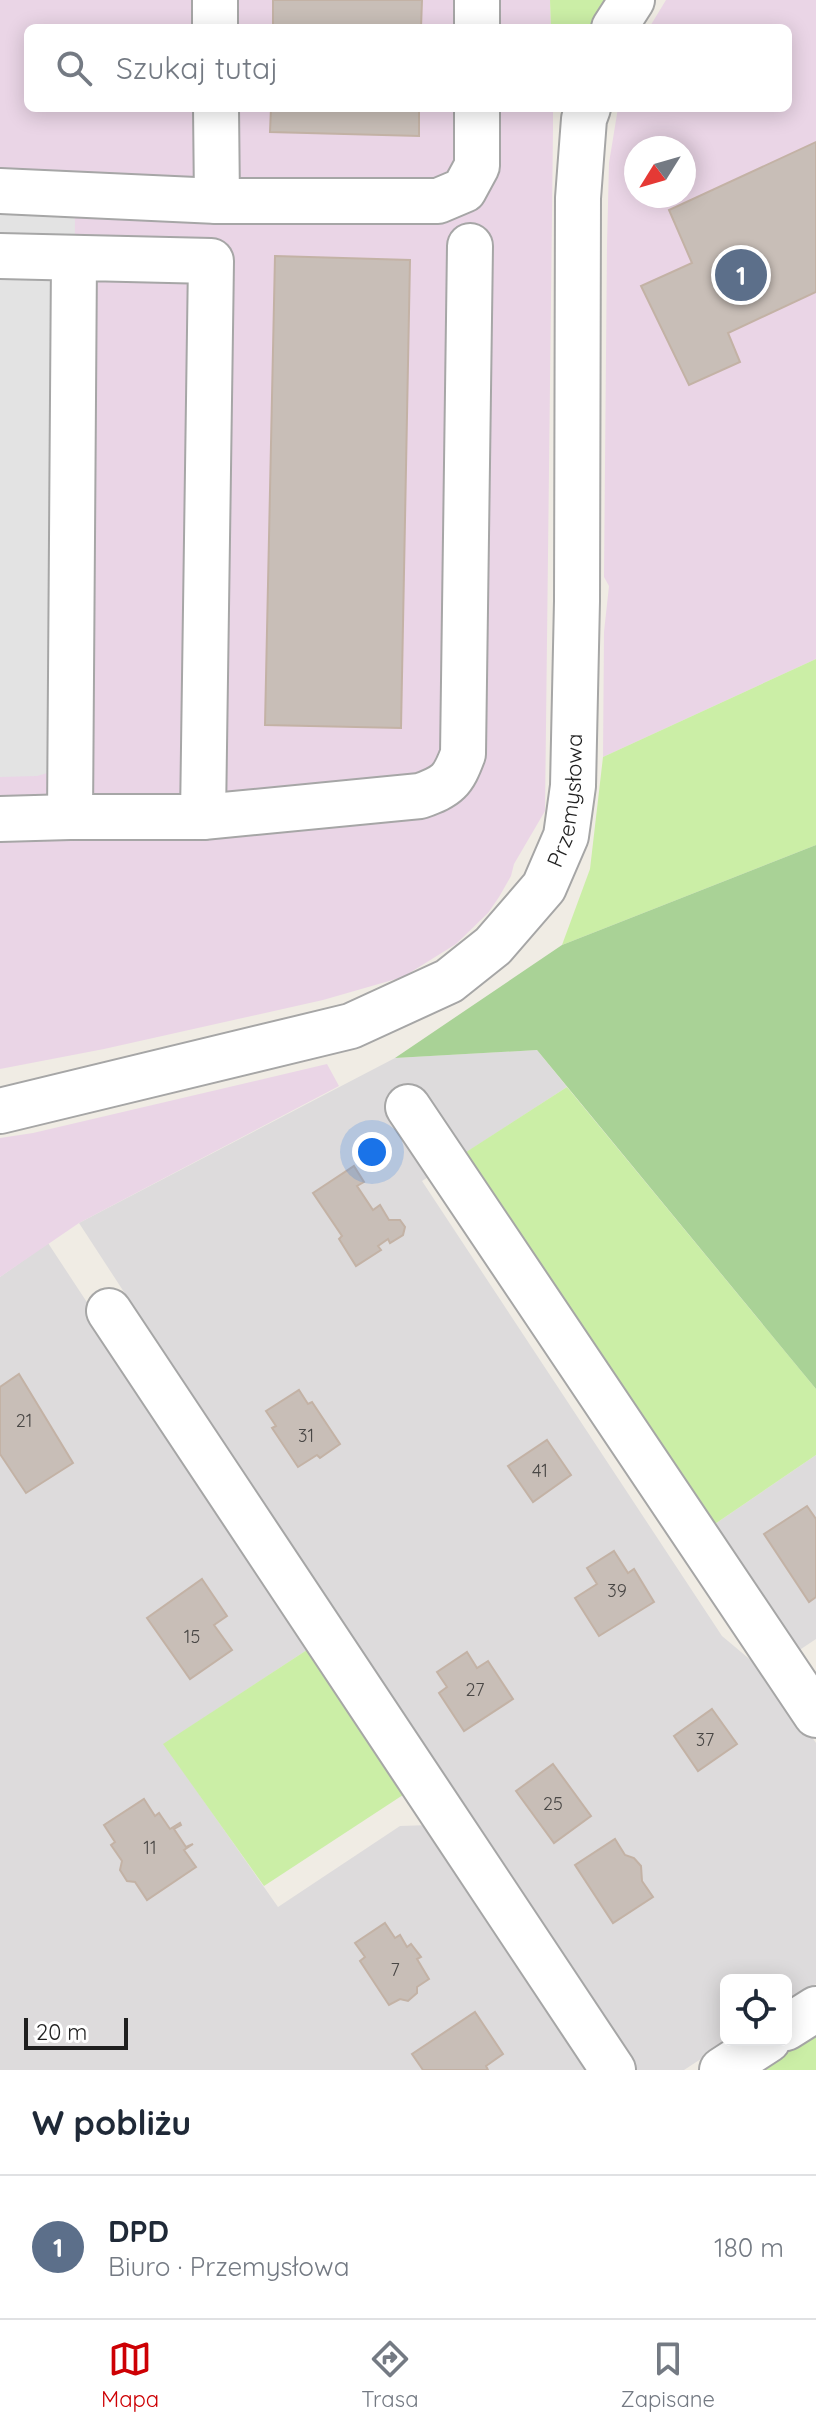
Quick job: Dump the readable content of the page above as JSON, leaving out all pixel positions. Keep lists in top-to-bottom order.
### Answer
{
  "streets": {
    "street": ["Przemysłowa"]
  },
  "house_numbers": [
    "21",
    "31",
    "41",
    "39",
    "15",
    "27",
    "37",
    "25",
    "11",
    "7"
  ],
  "scale_bar": "20 m",
  "north": "bottom left",
  "page": {
    "search": "Szukaj tutaj",
    "pins": "1",
    "scale": "20 m",
    "heading": "W pobliżu",
    "list": [
      {
        "mark": "1",
        "name": "DPD",
        "note": "Biuro · Przemysłowa",
        "value": "180 m"
      }
    ],
    "nav": ["Mapa", "Trasa", "Zapisane"]
  }
}
